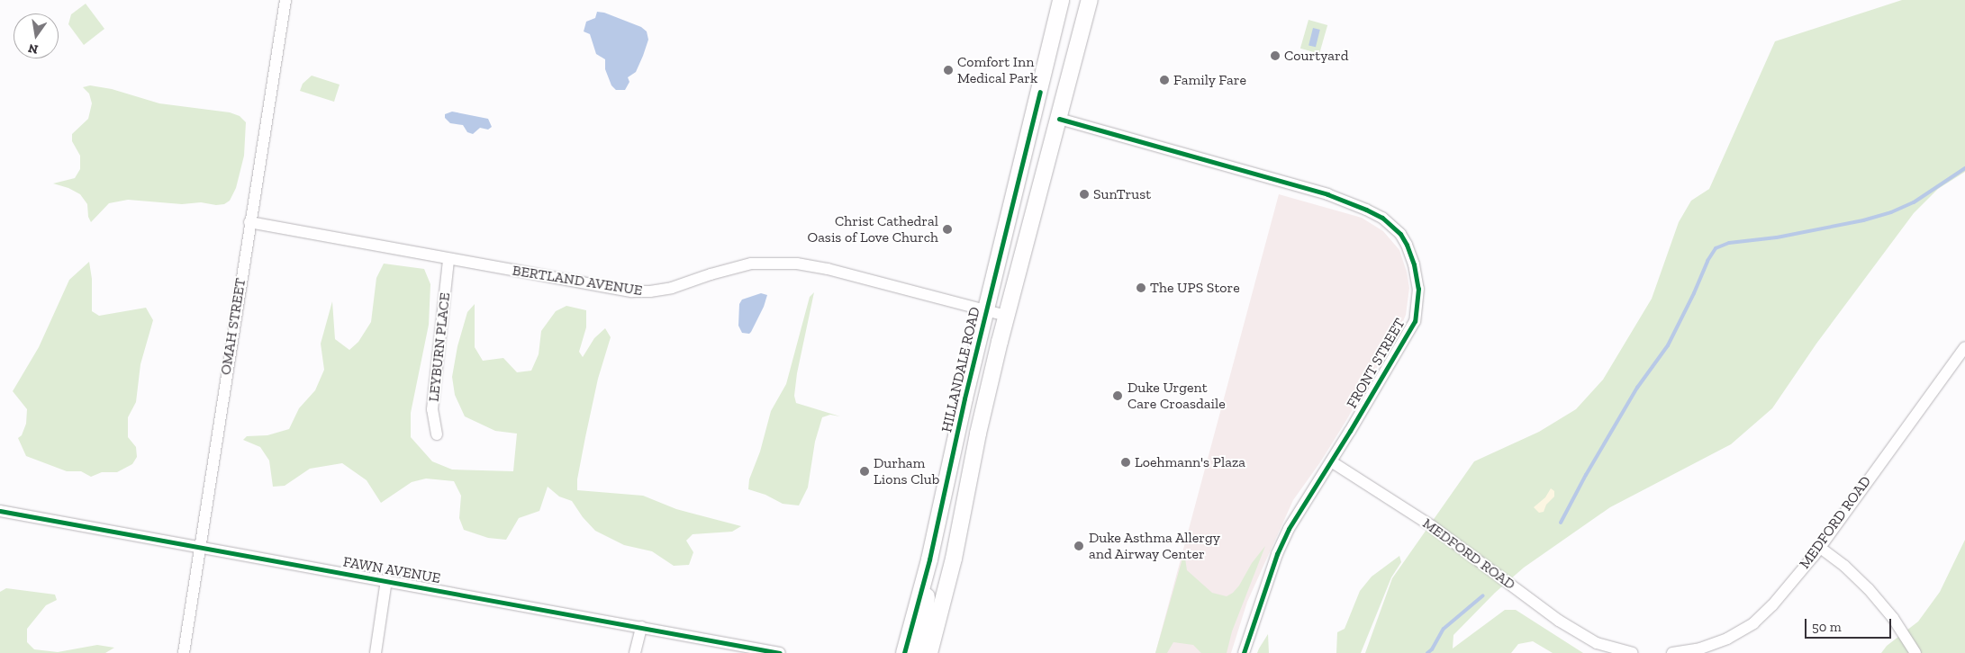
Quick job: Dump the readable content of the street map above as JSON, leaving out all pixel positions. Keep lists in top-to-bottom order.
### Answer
{
  "streets": {
    "main road": ["HILLANDALE ROAD"],
    "street": [
      "BERTLAND AVENUE",
      "OMAH STREET",
      "LEYBURN PLACE",
      "FRONT STREET",
      "MEDFORD ROAD",
      "FAWN AVENUE"
    ]
  },
  "crossings": [
    ["BERTLAND AVENUE", "OMAH STREET"],
    ["BERTLAND AVENUE", "LEYBURN PLACE"],
    ["BERTLAND AVENUE", "HILLANDALE ROAD"],
    ["OMAH STREET", "FAWN AVENUE"],
    ["FRONT STREET", "MEDFORD ROAD"]
  ],
  "places": [
    "Courtyard",
    "Comfort Inn Medical Park",
    "Family Fare",
    "SunTrust",
    "Christ Cathedral Oasis of Love Church",
    "The UPS Store",
    "Duke Urgent Care Croasdaile",
    "Loehmann's Plaza",
    "Durham Lions Club",
    "Duke Asthma Allergy and Airway Center"
  ],
  "scale_bar": "50 m",
  "north": "bottom"
}
